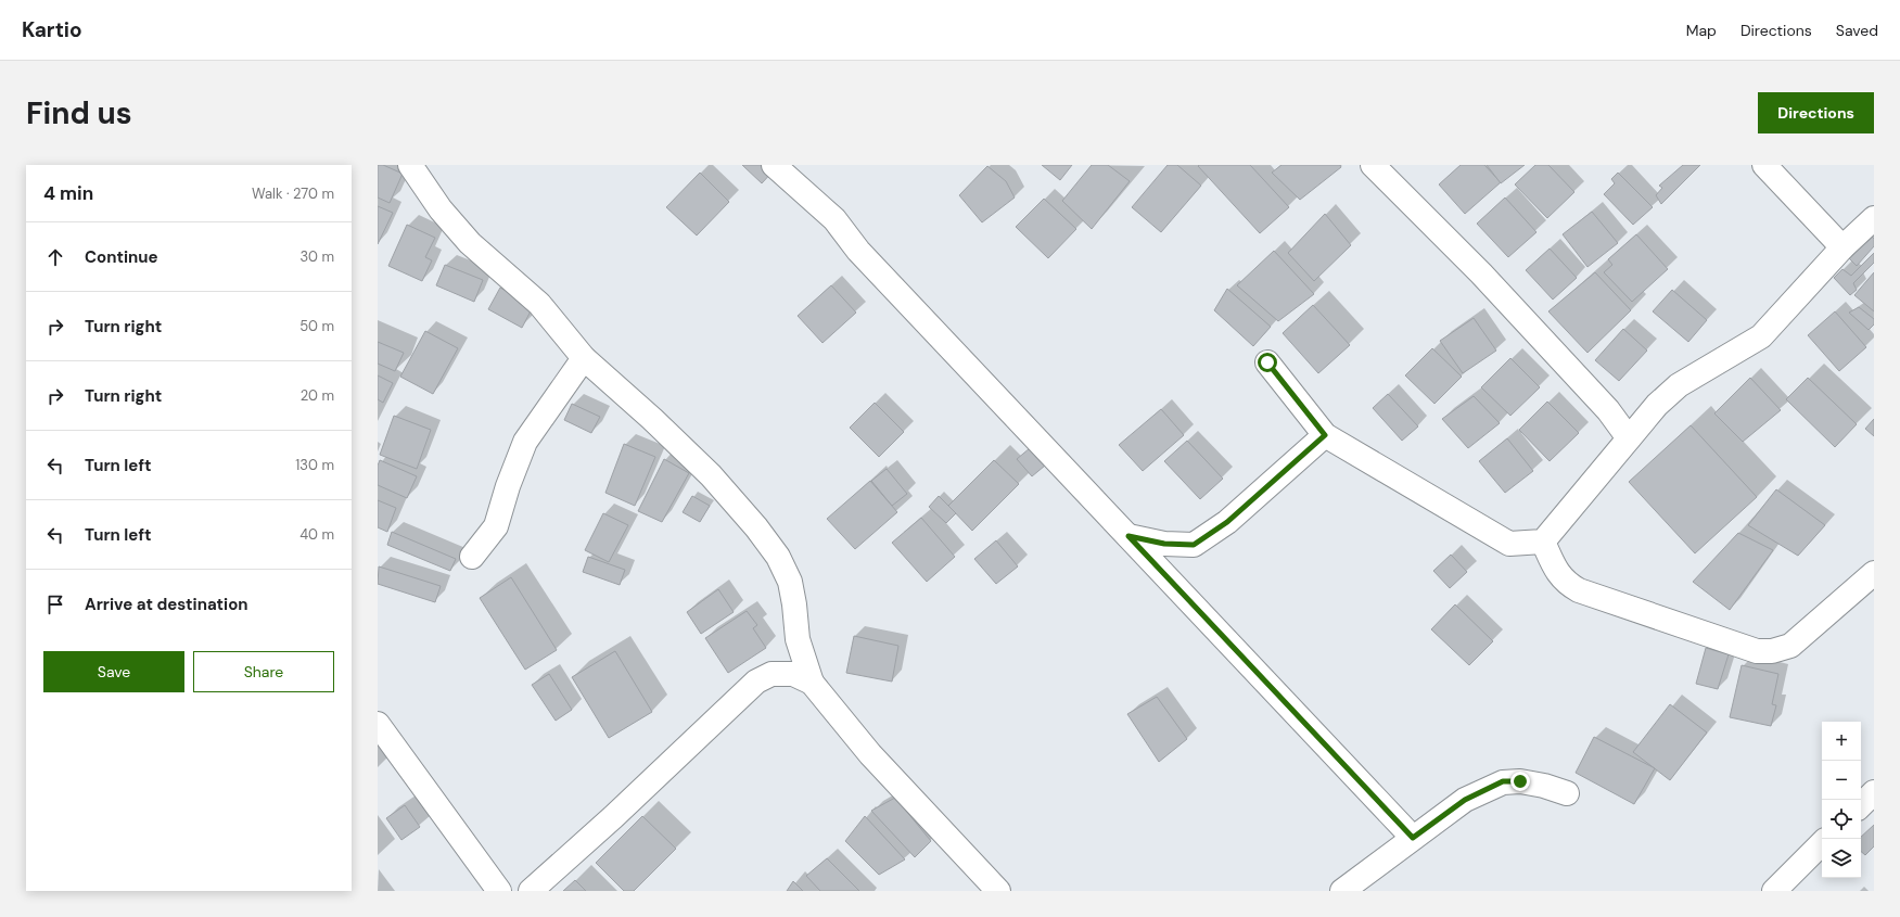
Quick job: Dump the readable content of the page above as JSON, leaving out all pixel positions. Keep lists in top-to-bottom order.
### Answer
{
  "page": {
    "header": "Kartio",
    "nav": ["Map", "Directions", "Saved"],
    "buttons": [
      "Directions",
      ["Save", "Share"]
    ],
    "title": "Find us",
    "heading": ["4 min", "Walk · 270 m"],
    "list": [
      ["Continue", "30 m"],
      ["Turn right", "50 m"],
      ["Turn right", "20 m"],
      ["Turn left", "130 m"],
      ["Turn left", "40 m"],
      "Arrive at destination"
    ],
    "map_buttons": ["+", "−"]
  }
}
